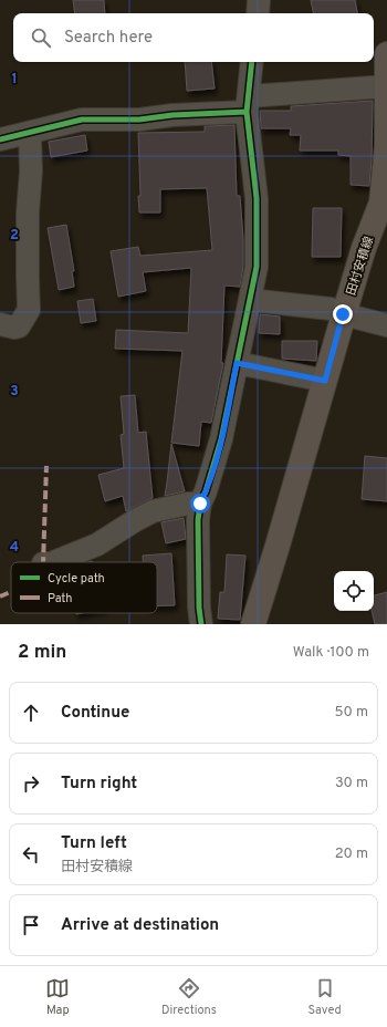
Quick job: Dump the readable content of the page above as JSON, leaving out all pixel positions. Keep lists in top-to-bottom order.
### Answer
{
  "streets": {
    "main road": ["田村安積線"]
  },
  "legend": ["Cycle path", "Path"],
  "page": {
    "search": "Search here",
    "heading": ["2 min", "Walk · 100 m"],
    "list": [
      ["Continue", "50 m"],
      ["Turn right", "30 m"],
      ["Turn left", "田村安積線", "20 m"],
      "Arrive at destination"
    ],
    "nav": ["Map", "Directions", "Saved"]
  },
  "grid": {
    "rows": [
      "1",
      "2",
      "3",
      "4"
    ]
  }
}
